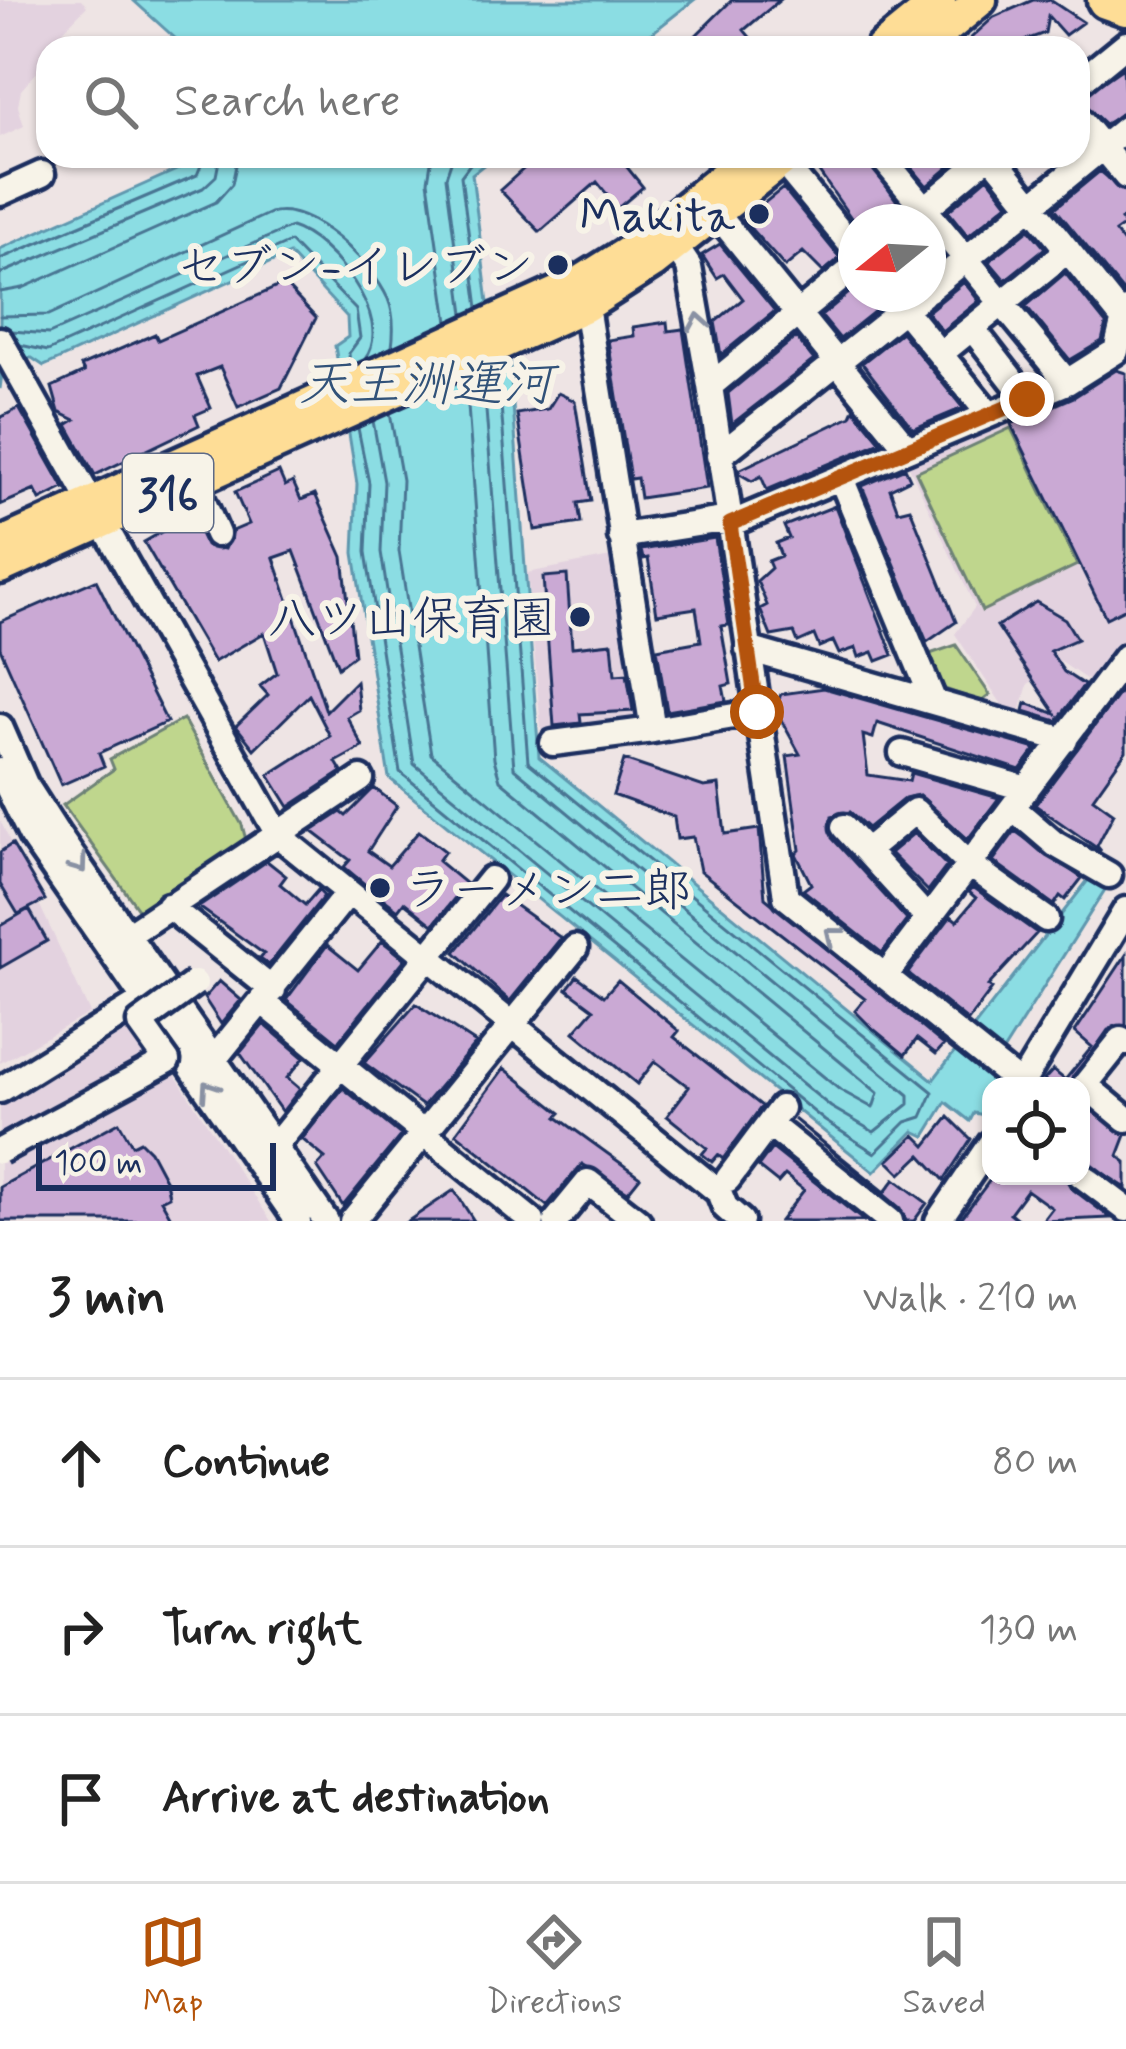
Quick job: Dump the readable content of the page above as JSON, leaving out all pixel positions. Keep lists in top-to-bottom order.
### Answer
{
  "streets": {
    "main road": ["316"]
  },
  "water": ["天王洲運河"],
  "places": [
    "Makita",
    "セブン-イレブン",
    "八ツ山保育園",
    "ラーメン二郎"
  ],
  "scale_bar": "100 m",
  "north": "left",
  "page": {
    "search": "Search here",
    "scale": "100 m",
    "heading": ["3 min", "Walk · 210 m"],
    "list": [
      ["Continue", "80 m"],
      ["Turn right", "130 m"],
      "Arrive at destination"
    ],
    "nav": ["Map", "Directions", "Saved"]
  }
}
